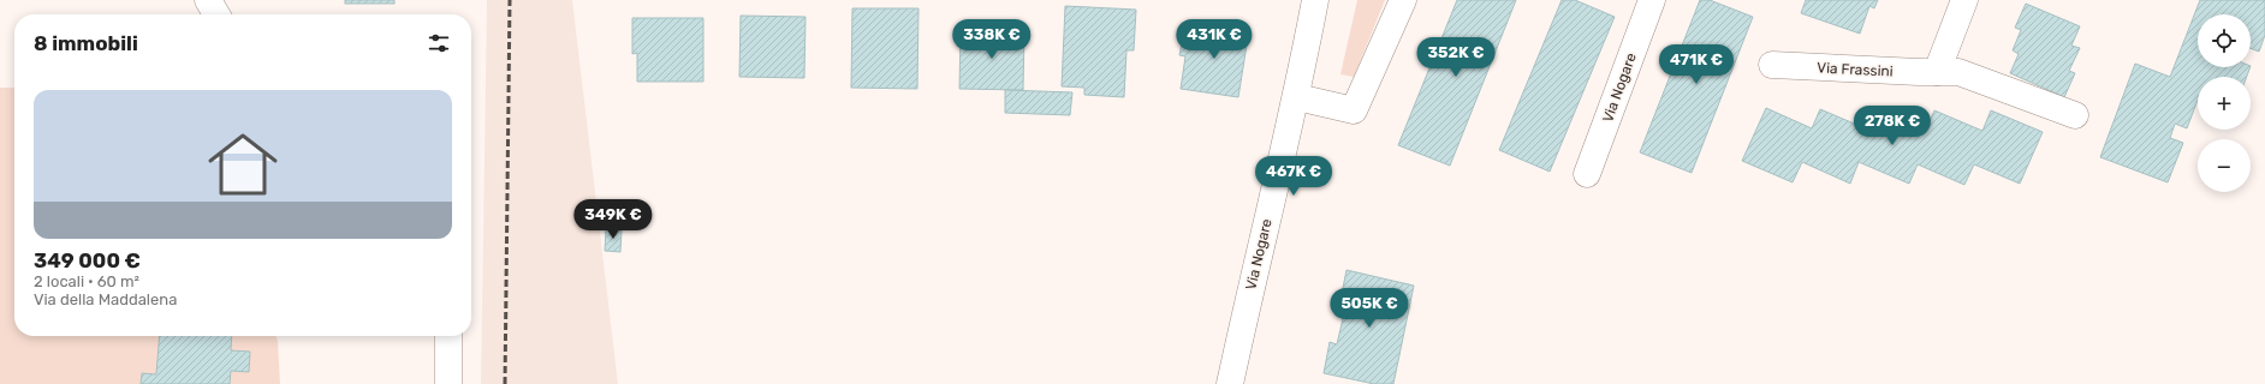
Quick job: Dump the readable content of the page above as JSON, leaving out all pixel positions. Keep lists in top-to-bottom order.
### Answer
{
  "streets": {
    "street": ["Via Frassini", "Via Nogare"]
  },
  "page": {
    "map_buttons": ["+", "−"],
    "heading": "8 immobili",
    "price": [
      "338K €",
      "431K €",
      "352K €",
      "471K €",
      "278K €",
      "467K €",
      "349K €",
      "505K €"
    ],
    "list": [
      {
        "name": "349 000 €",
        "note": "2 locali · 60 m² · Via della Maddalena"
      }
    ]
  }
}
